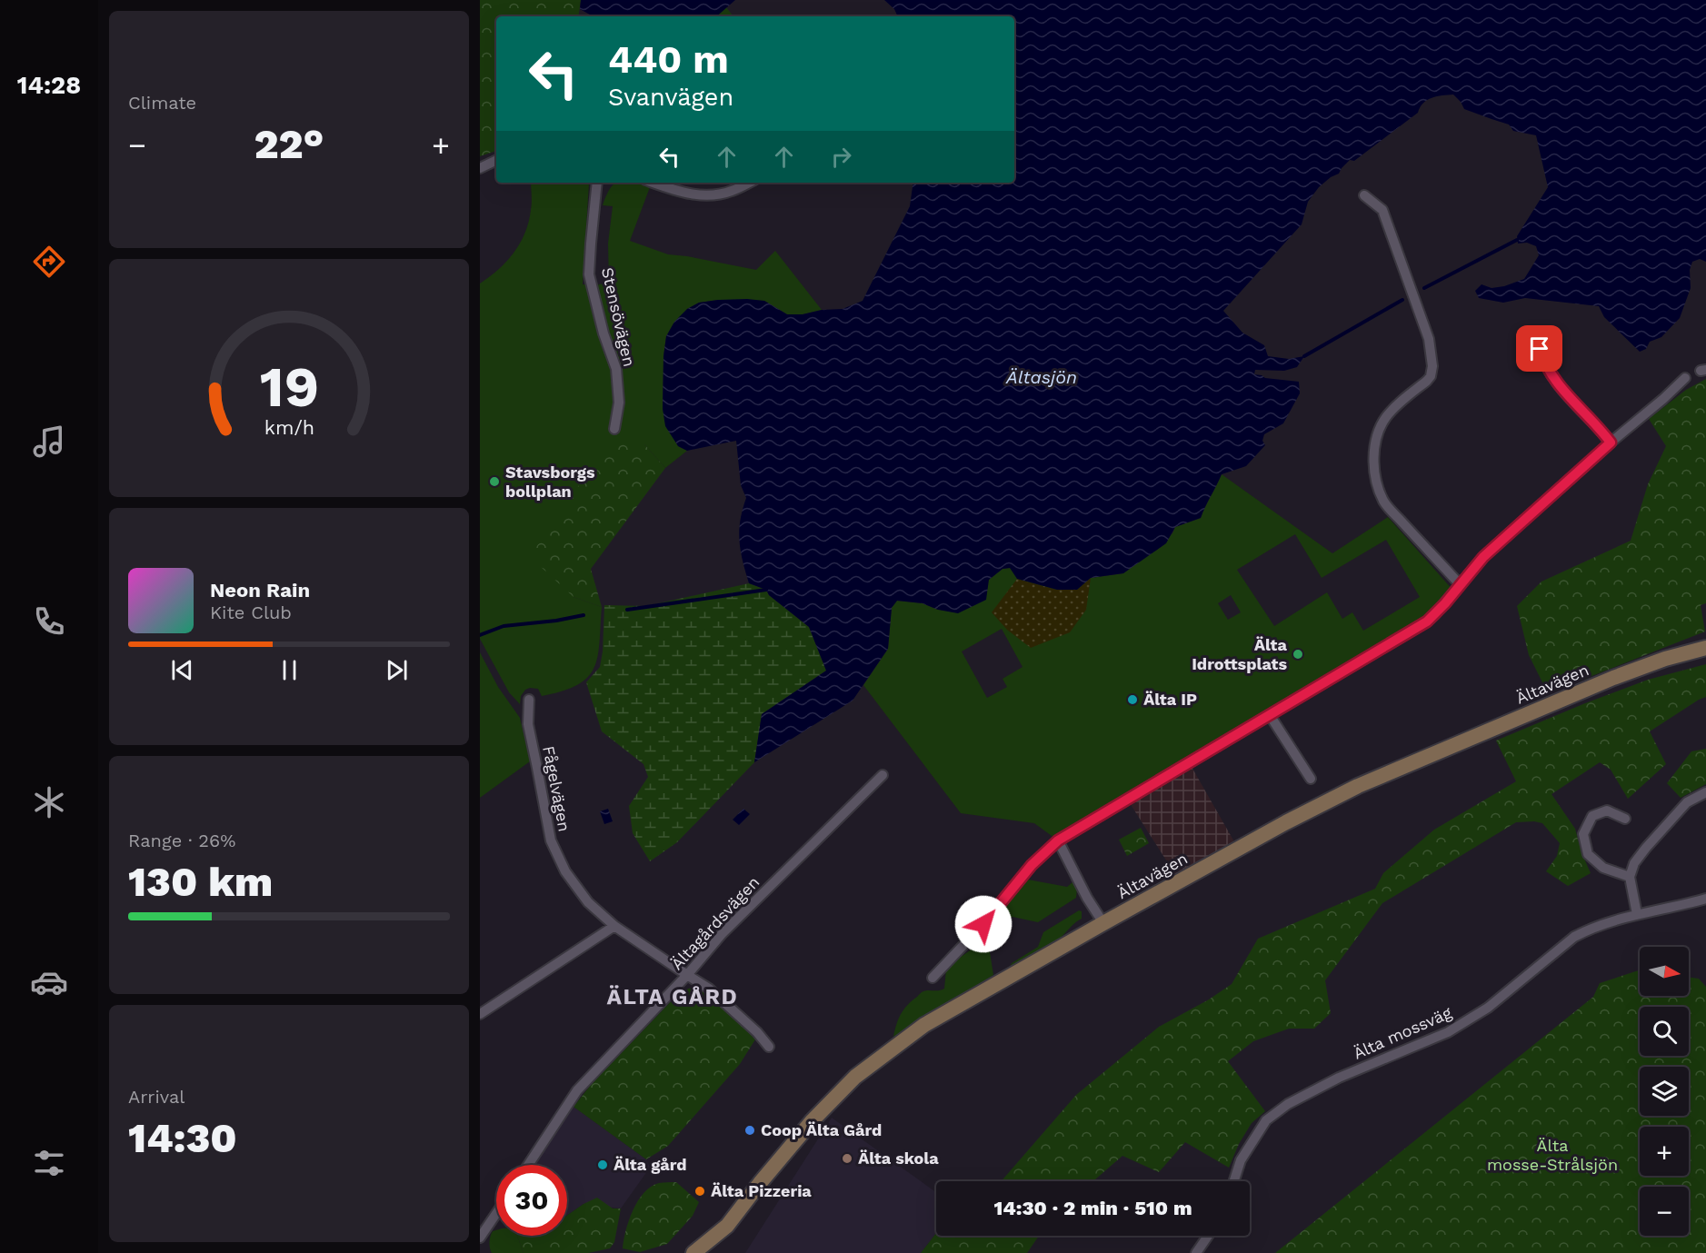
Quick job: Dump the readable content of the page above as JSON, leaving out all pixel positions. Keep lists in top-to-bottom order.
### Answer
{
  "streets": {
    "main road": ["Ältavägen"],
    "street": [
      "Stensövägen",
      "Fågelvägen",
      "Ältagårdsvägen",
      "Älta mossväg"
    ]
  },
  "crossings": [
    ["Fågelvägen", "Ältagårdsvägen"]
  ],
  "districts": ["ÄLTA GÅRD"],
  "water": ["Ältasjön"],
  "parks": ["Älta mosse-Strålsjön"],
  "places": [
    "Stavsborgs bollplan",
    "Älta Idrottsplats",
    "Älta IP",
    "Coop Älta Gård",
    "Älta skola",
    "Älta gård",
    "Älta Pizzeria"
  ],
  "north": "right",
  "page": {
    "tabs": "14:28",
    "tile": [
      "Climate",
      ["Range · 26%", "130 km"],
      ["Arrival", "14:30"]
    ],
    "turn": ["440 m", "Svanvägen"],
    "heat": ["−", "22°", "+"],
    "song": ["Neon Rain", "Kite Club"],
    "map_buttons": ["+", "−"],
    "limit": "30",
    "trip": "14:30 · 2 min · 510 m",
    "gauge": ["19", "km/h"]
  }
}
